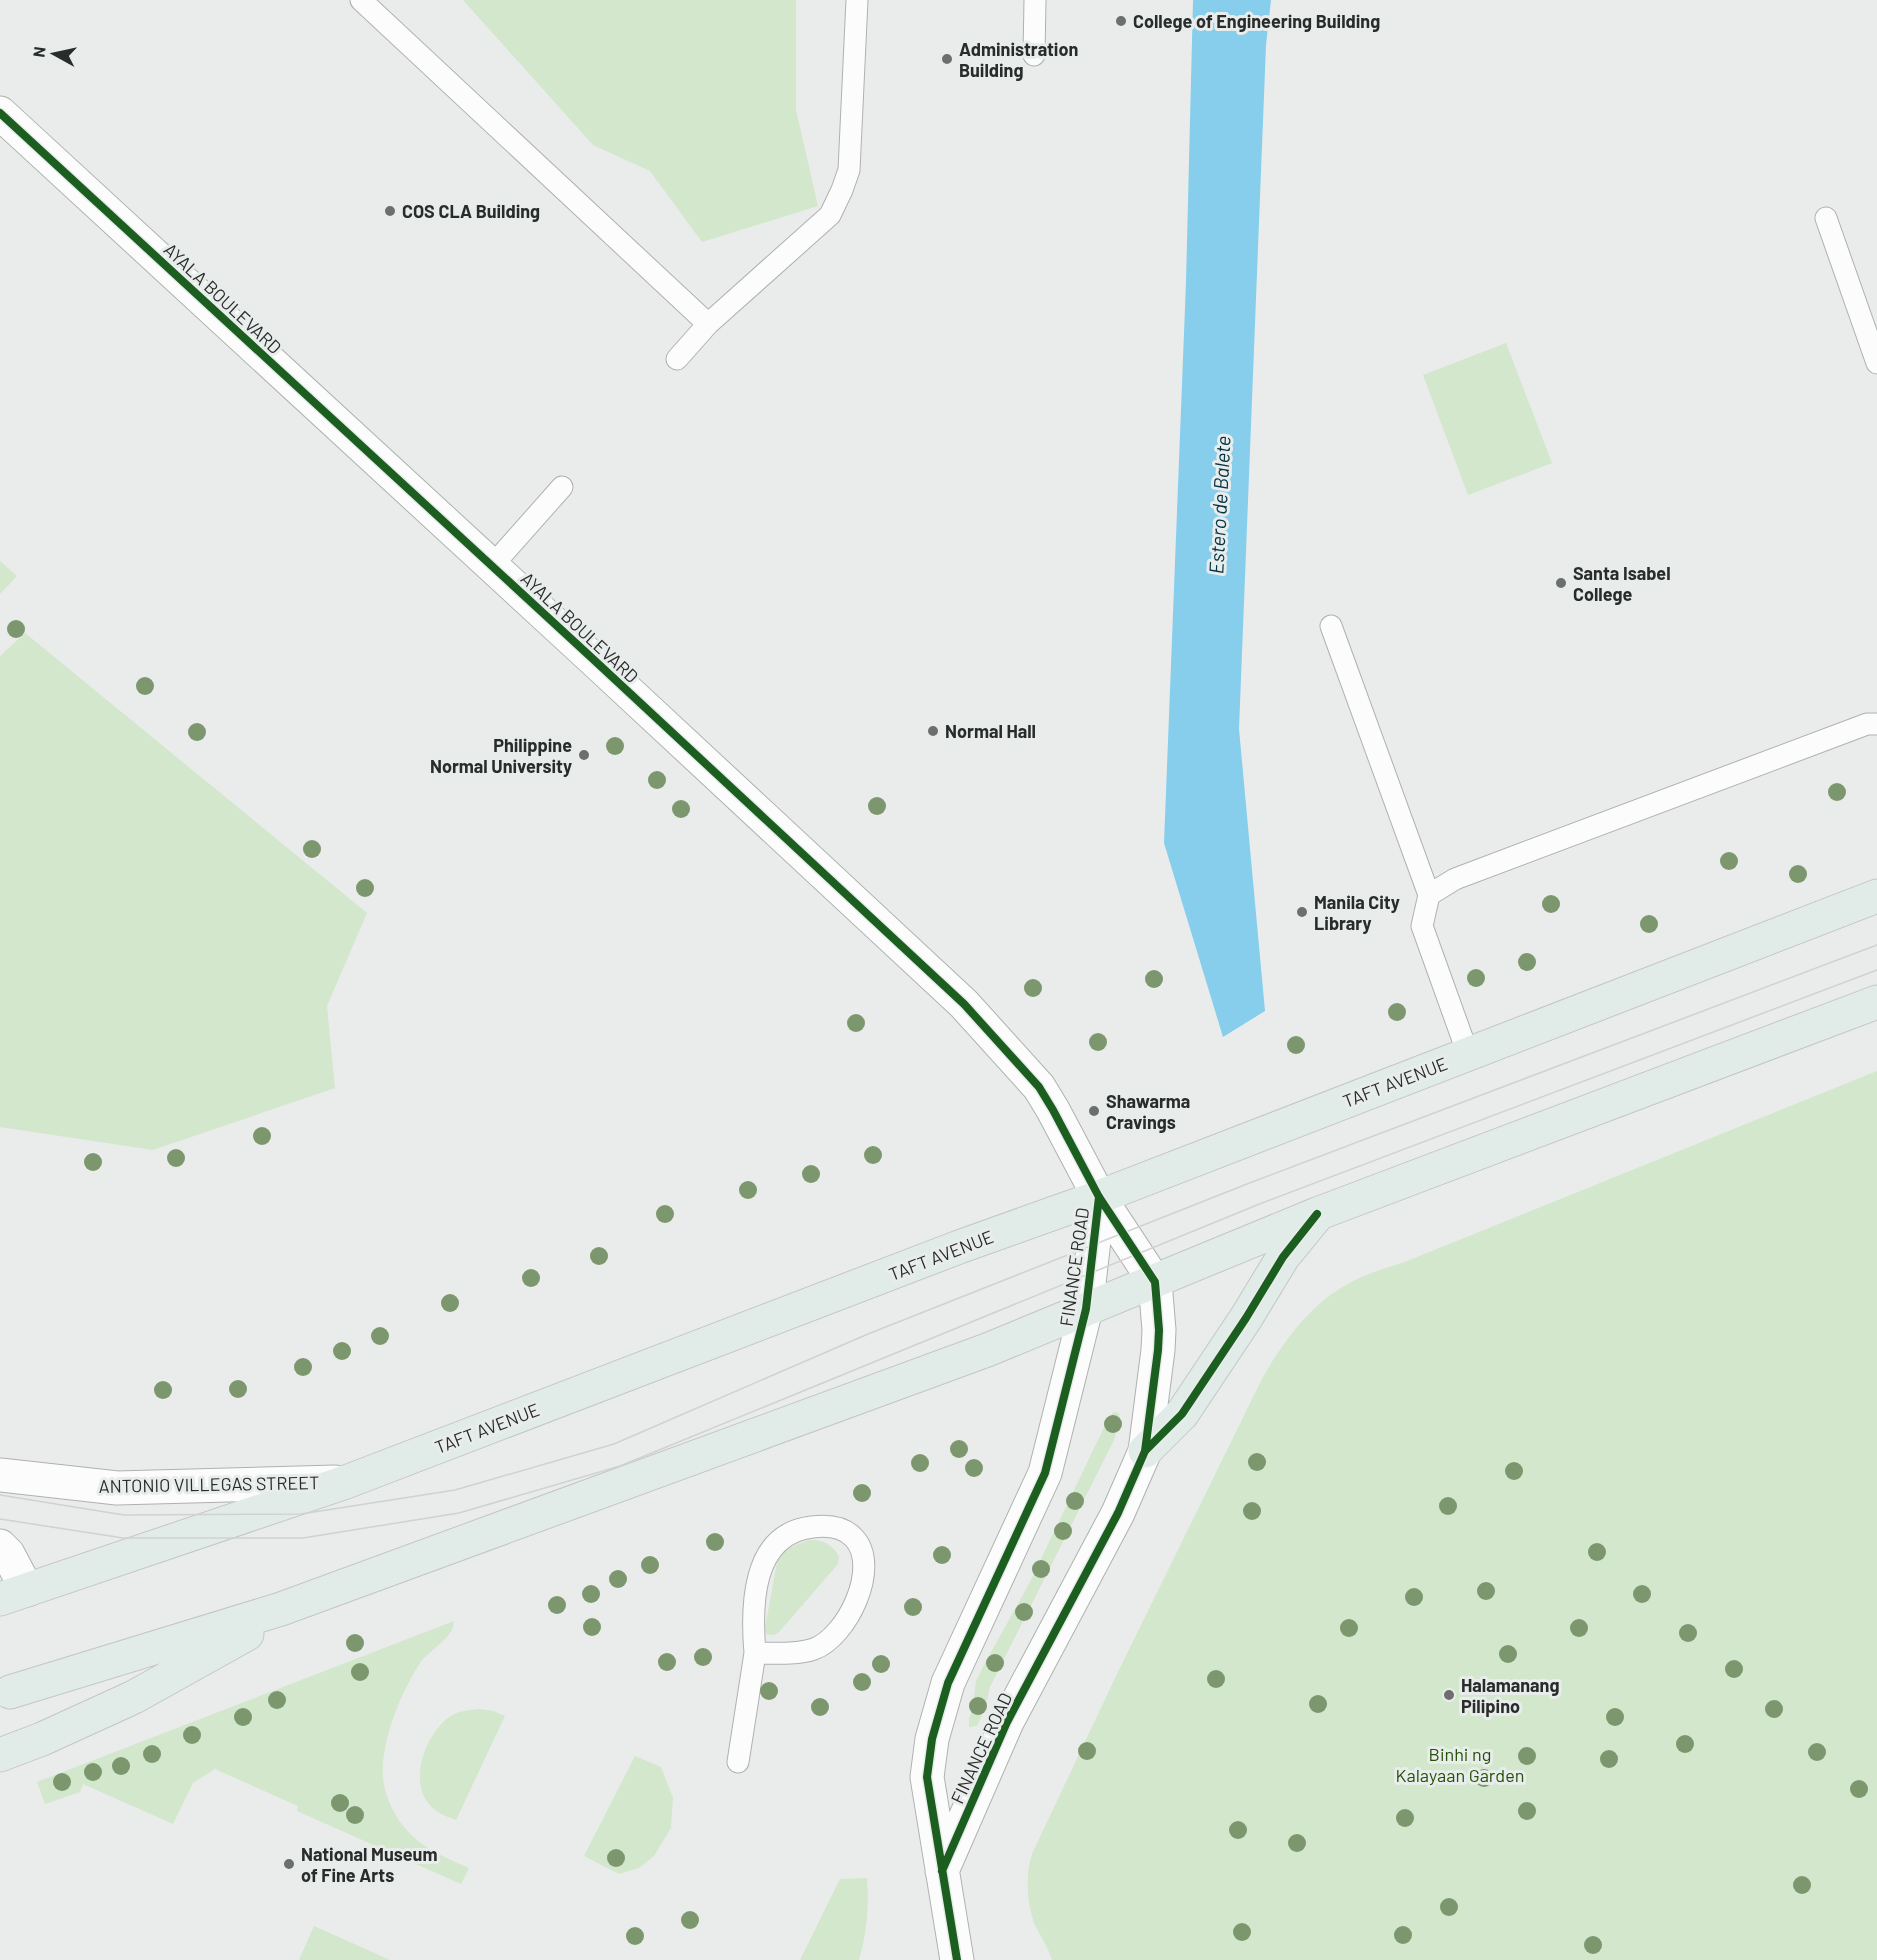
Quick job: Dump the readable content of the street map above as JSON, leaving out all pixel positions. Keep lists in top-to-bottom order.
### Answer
{
  "streets": {
    "main road": [
      "AYALA BOULEVARD",
      "TAFT AVENUE",
      "FINANCE ROAD",
      "ANTONIO VILLEGAS STREET"
    ]
  },
  "crossings": [
    ["AYALA BOULEVARD", "TAFT AVENUE"],
    ["AYALA BOULEVARD", "FINANCE ROAD"],
    ["TAFT AVENUE", "FINANCE ROAD"],
    ["TAFT AVENUE", "ANTONIO VILLEGAS STREET"]
  ],
  "water": ["Estero de Balete"],
  "parks": ["Binhi ng Kalayaan Garden"],
  "places": [
    "College of Engineering Building",
    "Administration Building",
    "COS CLA Building",
    "Santa Isabel College",
    "Normal Hall",
    "Philippine Normal University",
    "Manila City Library",
    "Shawarma Cravings",
    "Halamanang Pilipino",
    "National Museum of Fine Arts"
  ],
  "north": "left"
}
